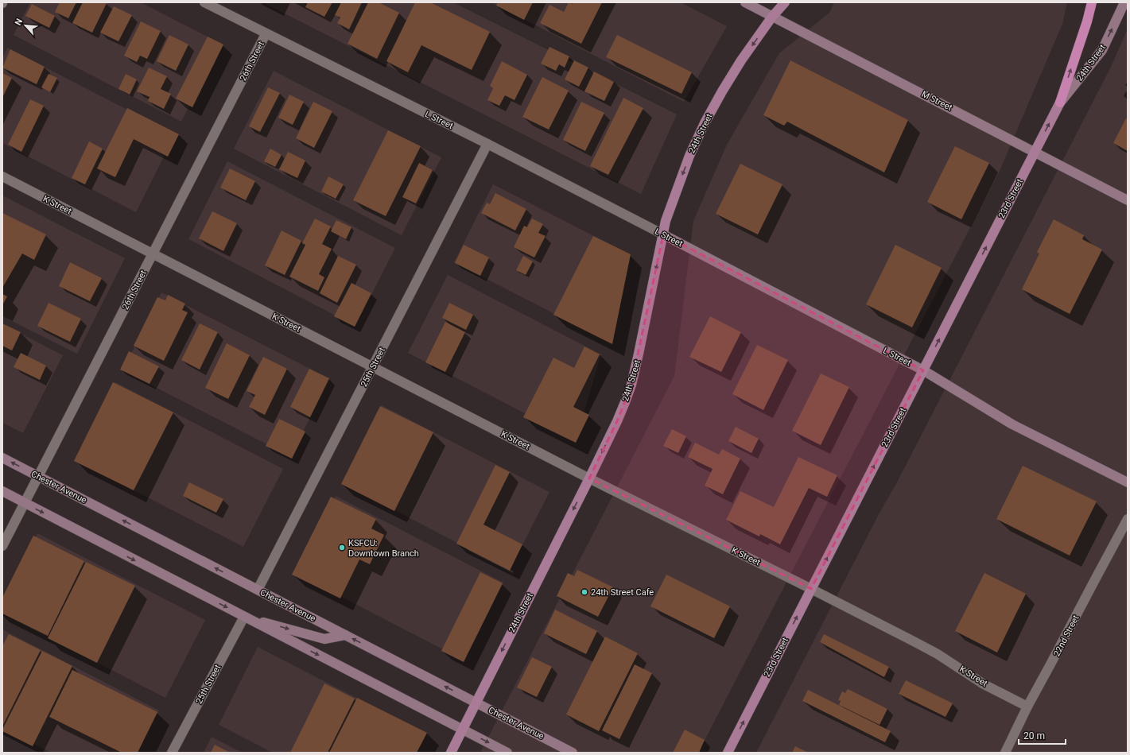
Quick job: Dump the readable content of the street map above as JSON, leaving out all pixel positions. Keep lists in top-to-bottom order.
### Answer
{
  "streets": {
    "main road": [
      "24th Street",
      "M Street",
      "L Street",
      "23rd Street",
      "Chester Avenue"
    ],
    "street": [
      "26th Street",
      "K Street",
      "25th Street",
      "22nd Street"
    ]
  },
  "crossings": [
    ["26th Street", "L Street"],
    ["26th Street", "K Street"],
    ["26th Street", "Chester Avenue"],
    ["24th Street", "M Street"],
    ["24th Street", "L Street"],
    ["24th Street", "23rd Street"],
    ["24th Street", "K Street"],
    ["24th Street", "Chester Avenue"],
    ["M Street", "23rd Street"],
    ["L Street", "23rd Street"],
    ["L Street", "25th Street"],
    ["23rd Street", "K Street"],
    ["K Street", "25th Street"],
    ["K Street", "22nd Street"],
    ["25th Street", "Chester Avenue"]
  ],
  "one_way": ["23rd Street"],
  "places": ["KSFCU: Downtown Branch", "24th Street Cafe"],
  "scale_bar": "20 m",
  "north": "top left"
}
